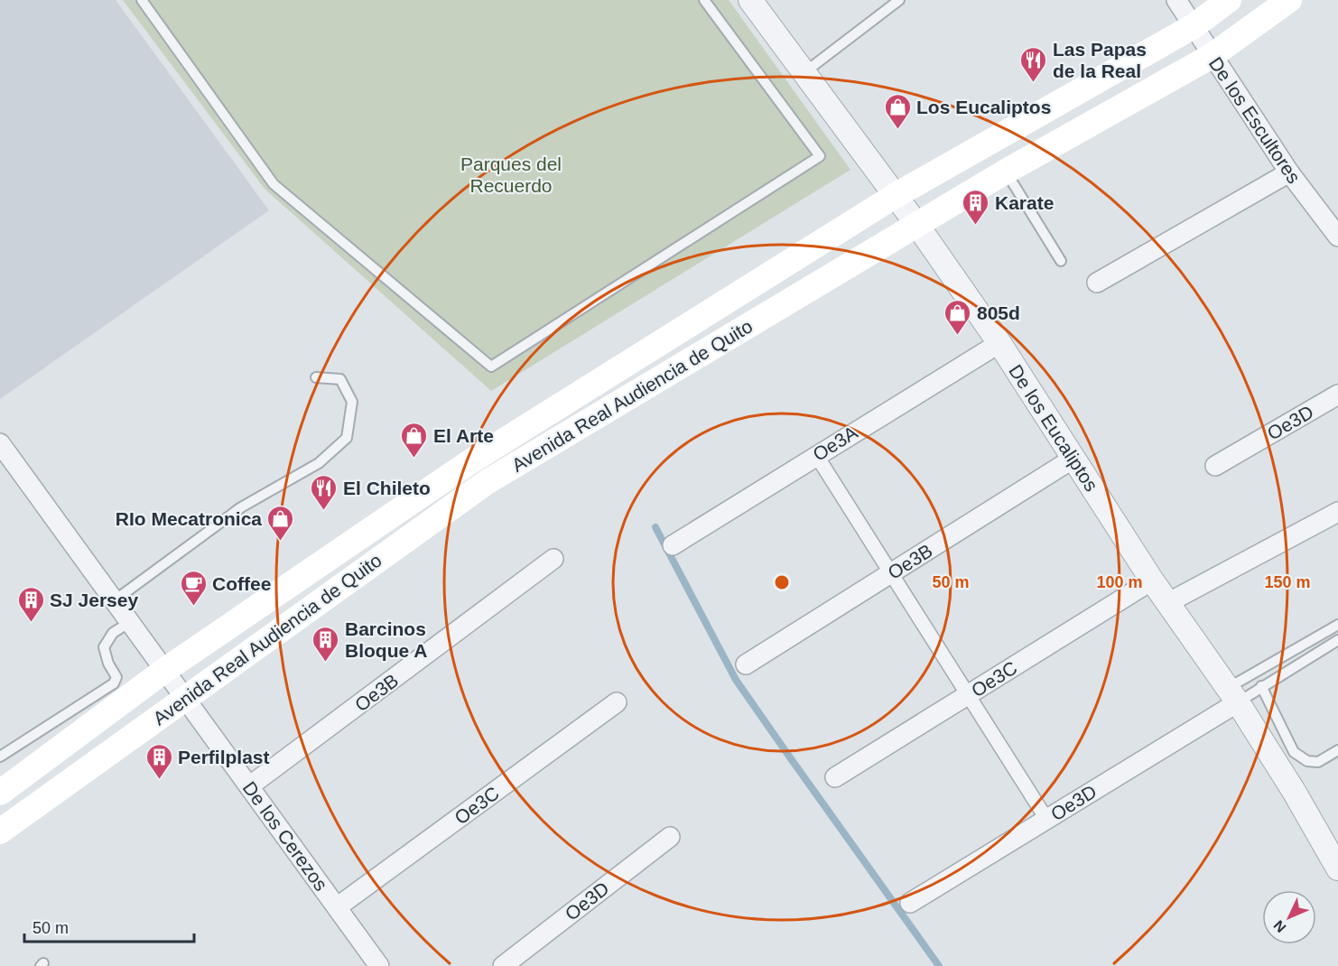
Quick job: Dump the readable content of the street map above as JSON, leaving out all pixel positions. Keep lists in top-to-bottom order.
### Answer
{
  "streets": {
    "main road": ["Avenida Real Audiencia de Quito"],
    "street": [
      "De los Escultores",
      "Oe3D",
      "De los Eucaliptos",
      "Oe3A",
      "Oe3B",
      "Oe3C",
      "De los Cerezos"
    ]
  },
  "crossings": [
    ["De los Escultores", "Avenida Real Audiencia de Quito"],
    ["Avenida Real Audiencia de Quito", "De los Eucaliptos"],
    ["Avenida Real Audiencia de Quito", "De los Cerezos"],
    ["Oe3D", "De los Eucaliptos"],
    ["De los Eucaliptos", "Oe3A"],
    ["De los Eucaliptos", "Oe3B"],
    ["De los Eucaliptos", "Oe3C"],
    ["Oe3B", "De los Cerezos"],
    ["Oe3C", "De los Cerezos"]
  ],
  "parks": ["Parques del Recuerdo"],
  "places": {
    "restaurant": ["Las Papas de la Real", "El Chileto"],
    "shop": [
      "Los Eucaliptos",
      "805d",
      "El Arte",
      "RIo Mecatronica"
    ],
    "building": [
      "Karate",
      "SJ Jersey",
      "Barcinos Bloque A",
      "Perfilplast"
    ],
    "cafe": ["Coffee"]
  },
  "scale_bar": "50 m",
  "north": "bottom left",
  "rings": ["50 m", "100 m", "150 m"]
}
